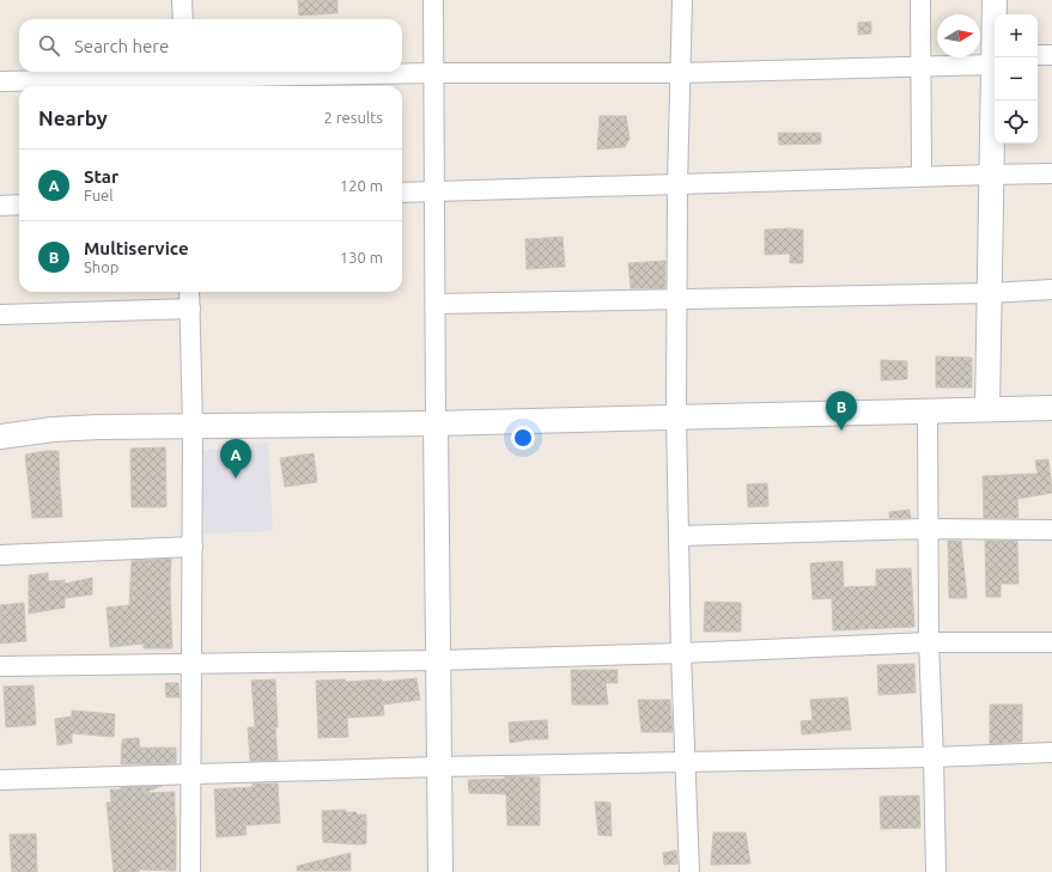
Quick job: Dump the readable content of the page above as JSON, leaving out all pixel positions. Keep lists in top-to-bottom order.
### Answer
{
  "north": "right",
  "page": {
    "map_buttons": ["+", "−"],
    "search": "Search here",
    "heading": ["Nearby", "2 results"],
    "list": [
      {
        "mark": "A",
        "name": "Star",
        "note": "Fuel",
        "value": "120 m"
      },
      {
        "mark": "B",
        "name": "Multiservice",
        "note": "Shop",
        "value": "130 m"
      }
    ],
    "pins": ["B", "A"]
  }
}
